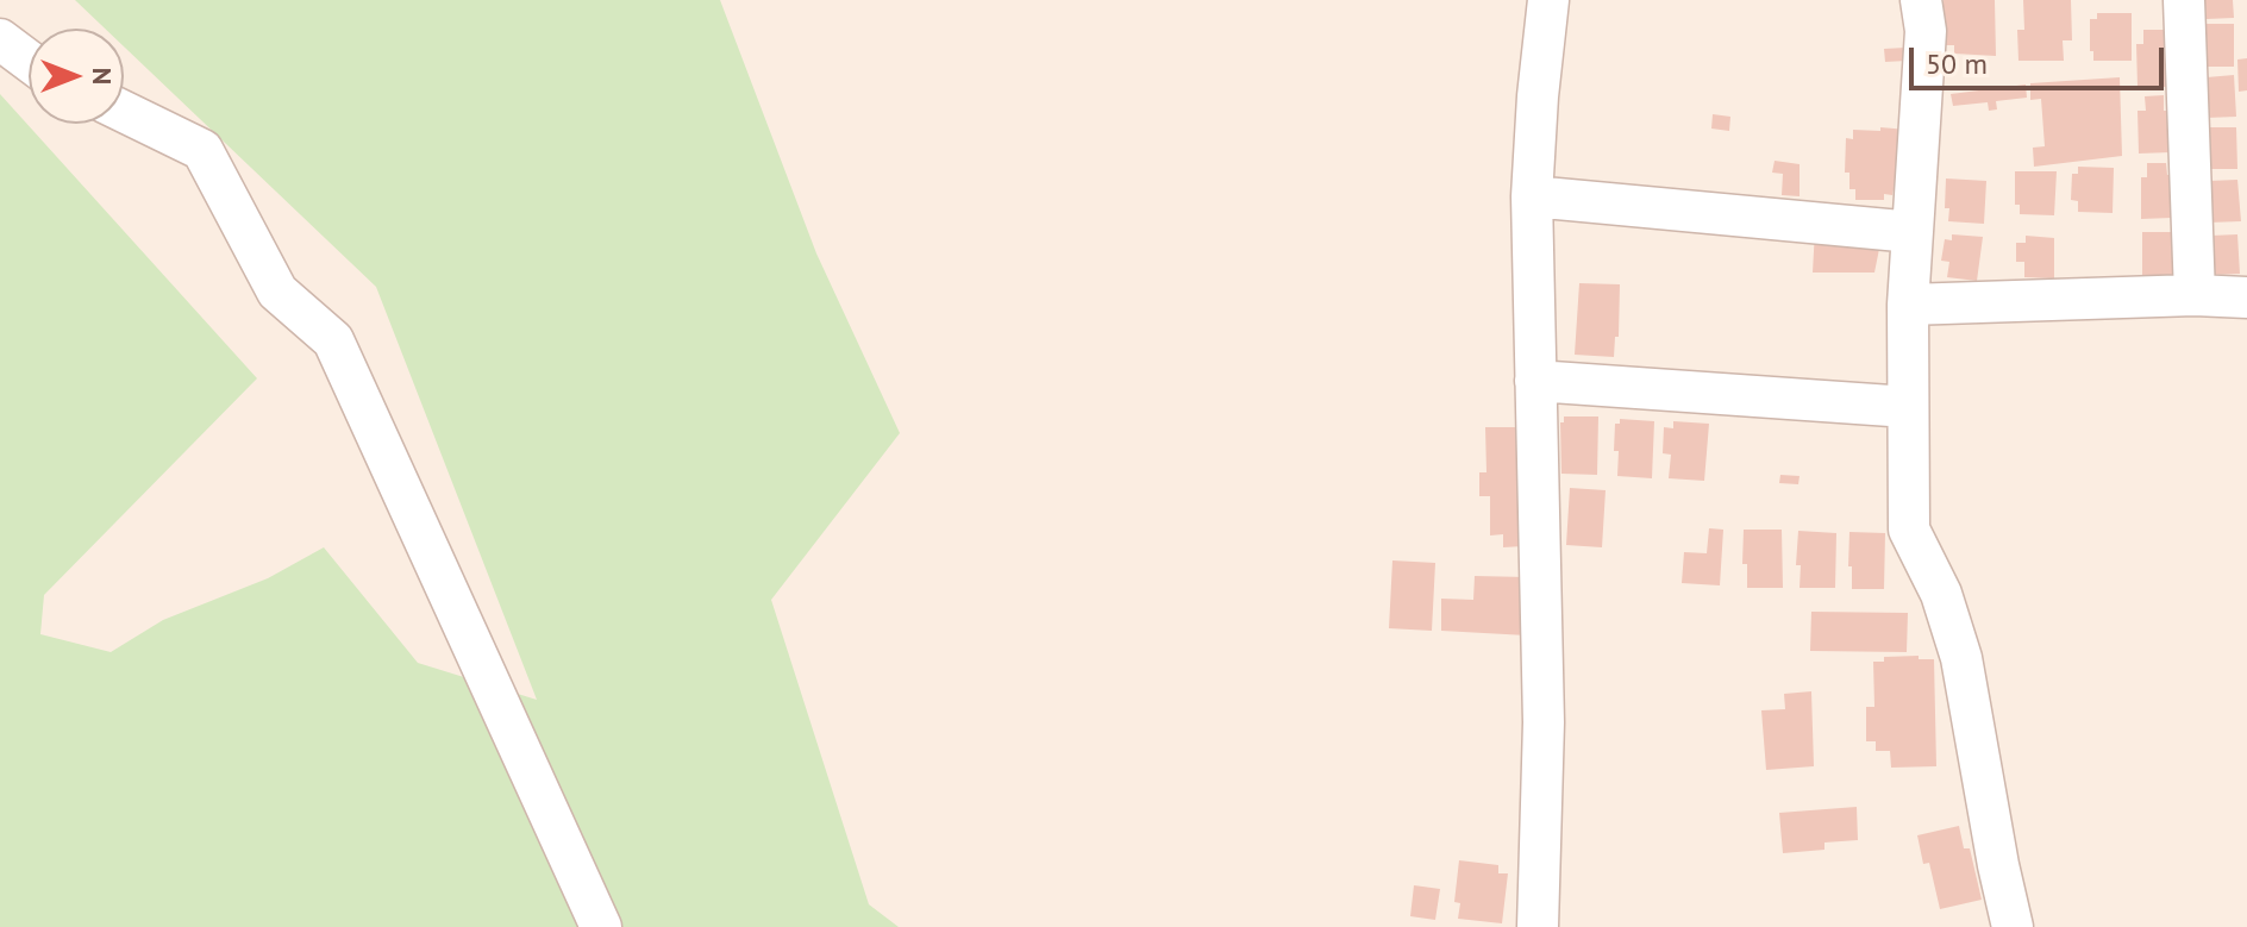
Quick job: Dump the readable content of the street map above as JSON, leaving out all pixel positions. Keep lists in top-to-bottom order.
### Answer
{
  "scale_bar": "50 m",
  "north": "right"
}
